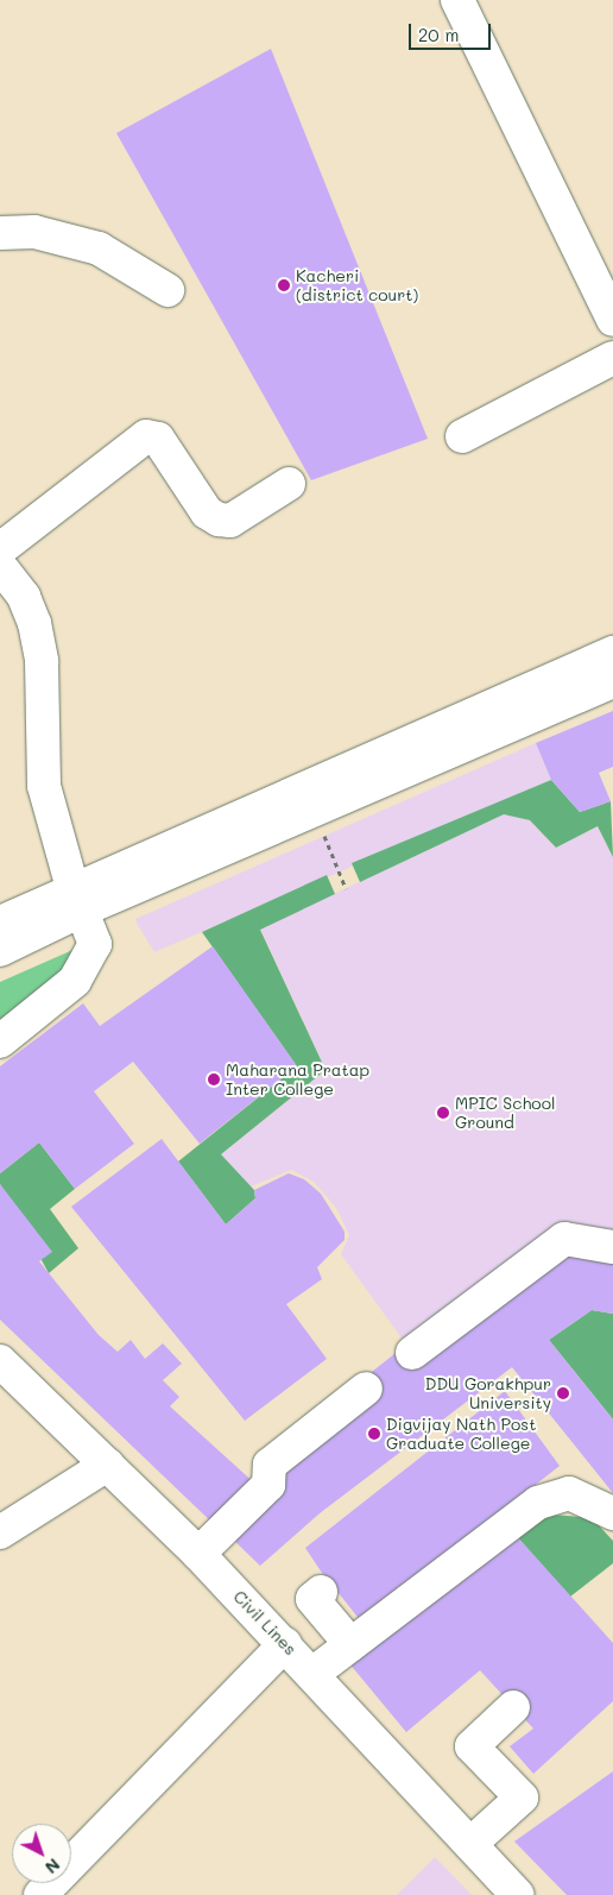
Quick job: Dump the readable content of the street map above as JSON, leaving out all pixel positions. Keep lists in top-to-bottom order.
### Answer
{
  "streets": {
    "main road": ["Civil Lines"]
  },
  "places": [
    "Kacheri (district court)",
    "Maharana Pratap Inter College",
    "MPIC School Ground",
    "DDU Gorakhpur University",
    "Digvijay Nath Post Graduate College"
  ],
  "scale_bar": "20 m",
  "north": "bottom right"
}
